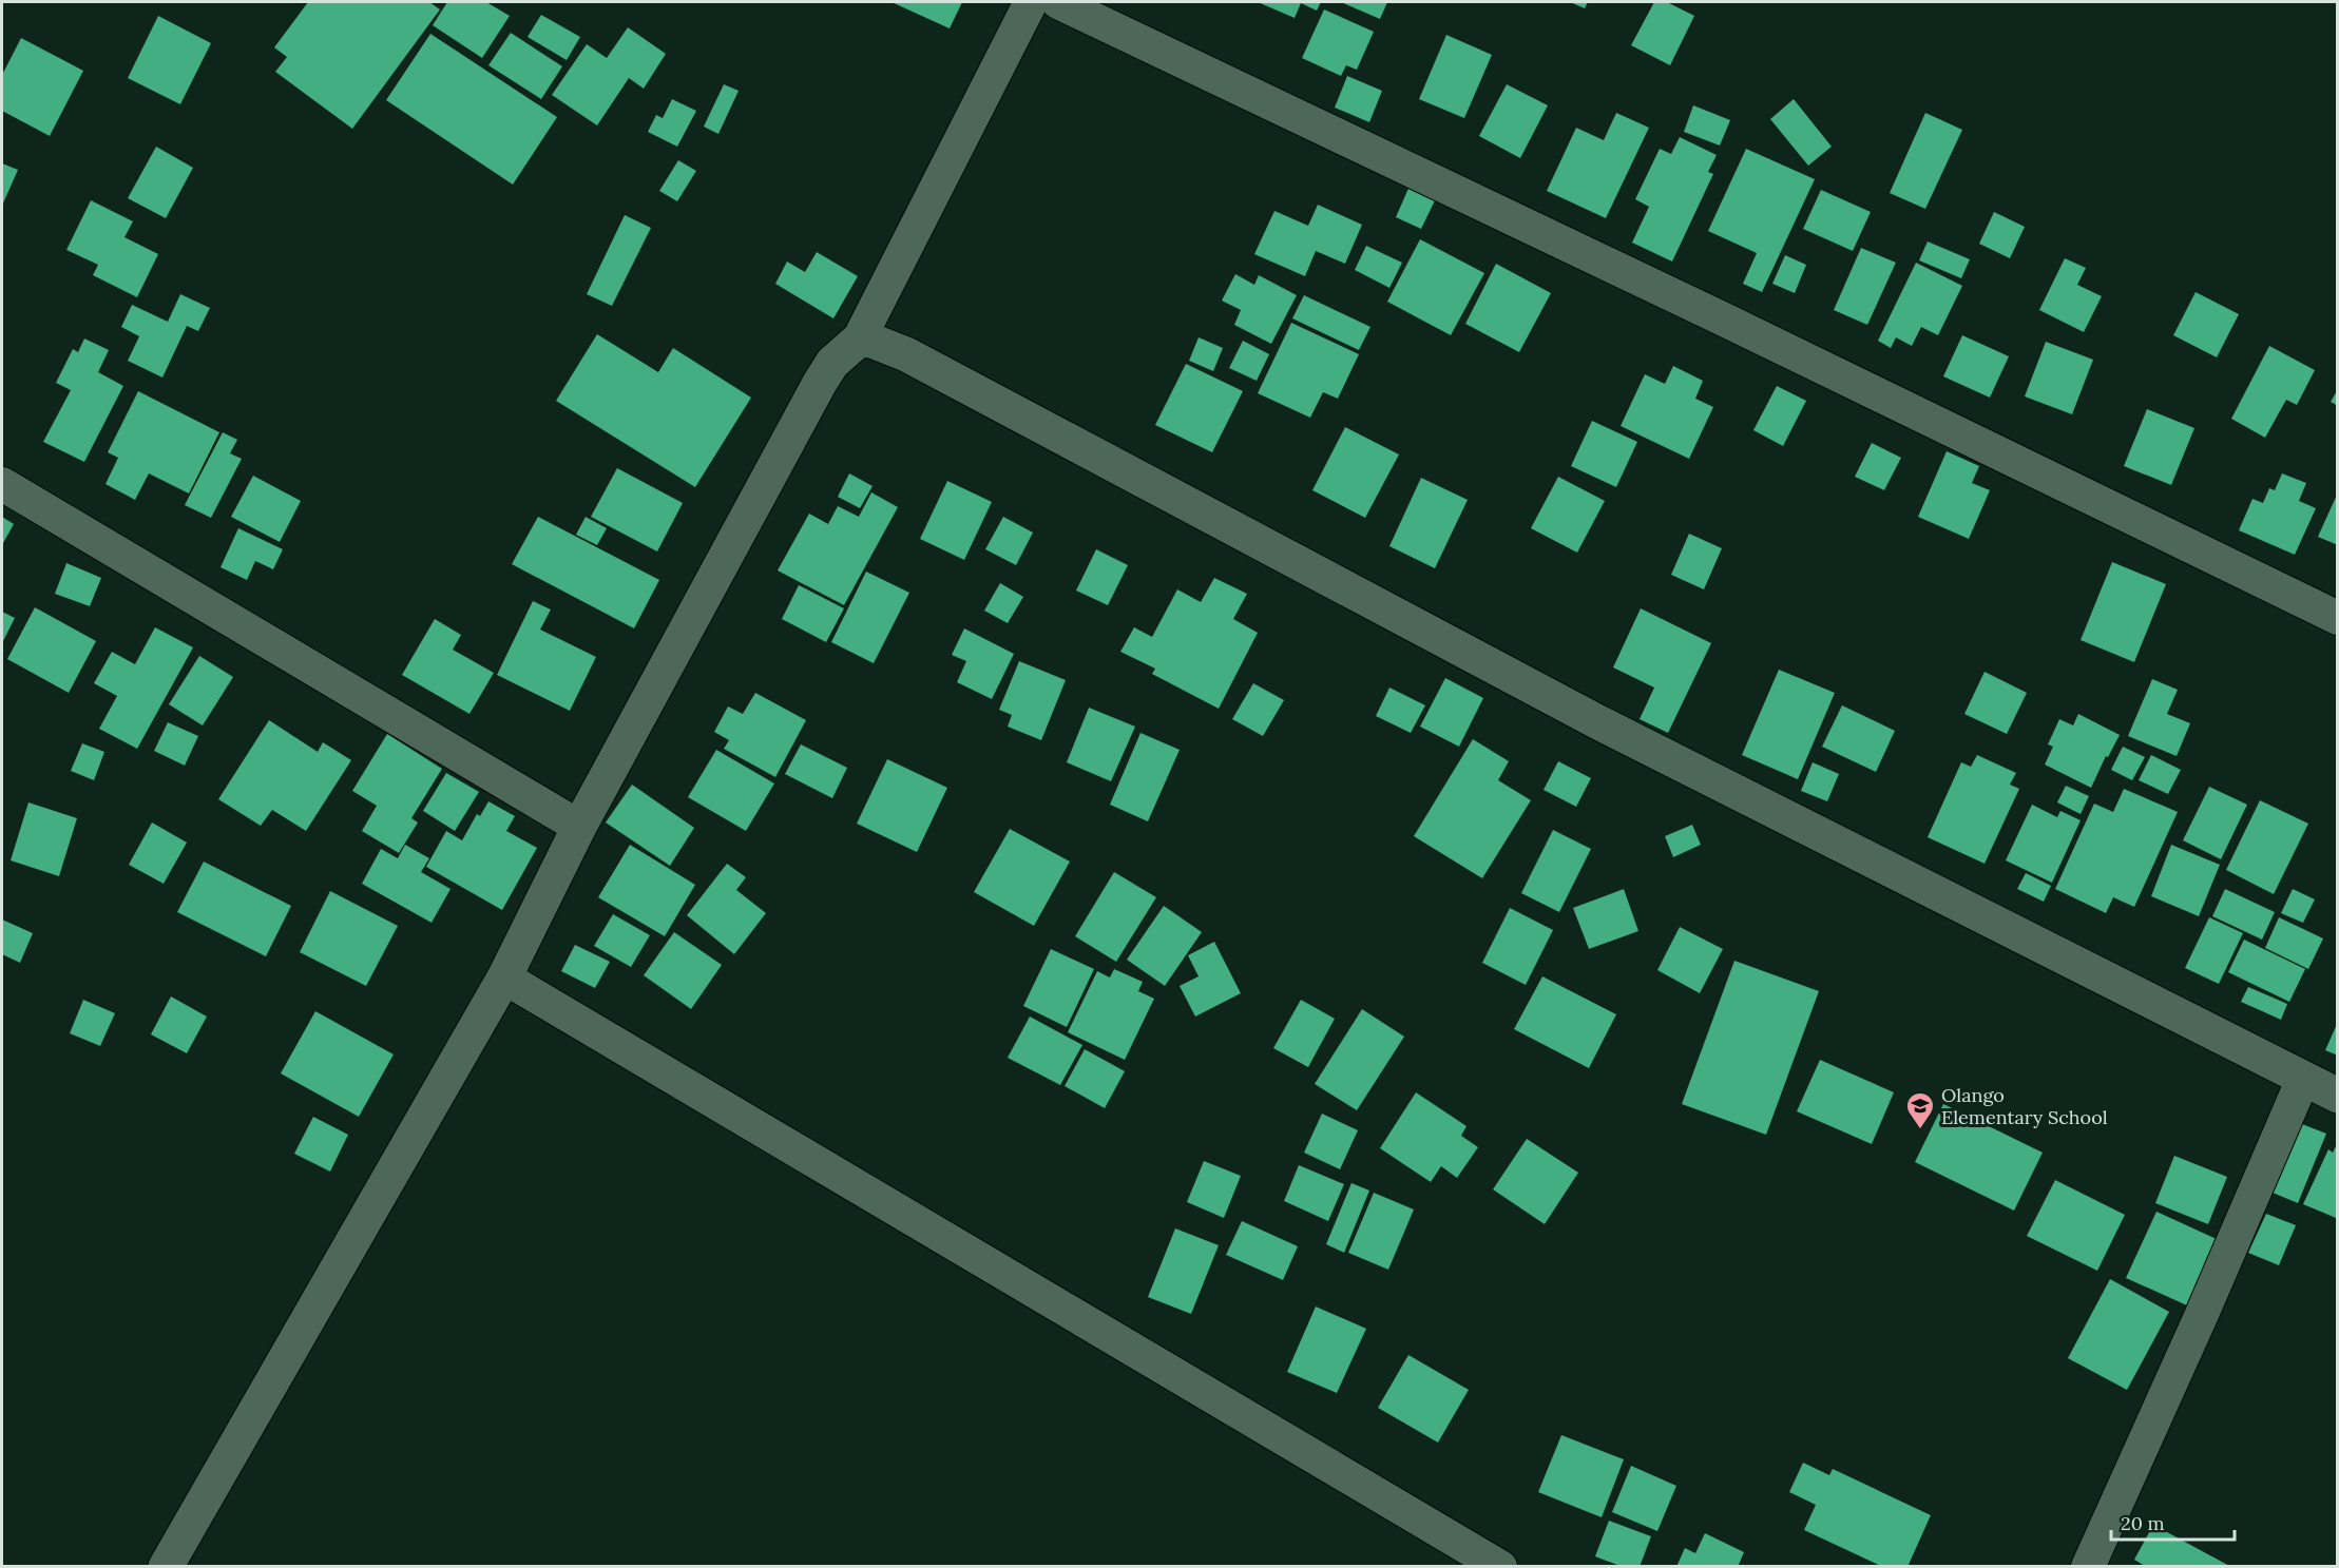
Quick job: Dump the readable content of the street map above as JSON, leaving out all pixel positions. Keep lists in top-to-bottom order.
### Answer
{
  "places": {
    "school or university": ["Olango Elementary School"]
  },
  "scale_bar": "20 m"
}
